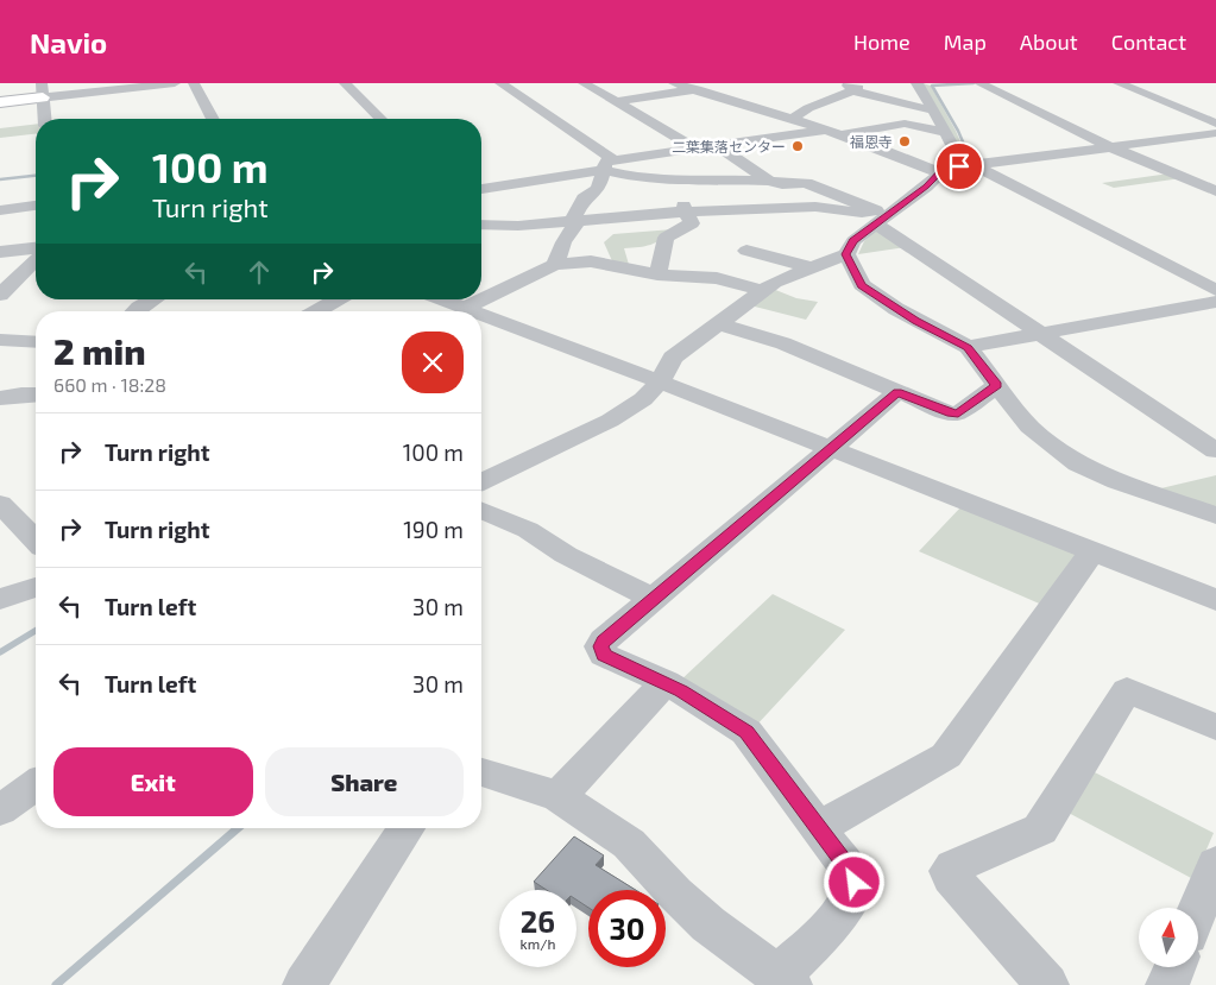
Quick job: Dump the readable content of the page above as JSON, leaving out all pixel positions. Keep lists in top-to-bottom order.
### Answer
{
  "places": ["福恩寺", "二葉集落センター"],
  "north": "top",
  "page": {
    "header": "Navio",
    "nav": [
      "Home",
      "Map",
      "About",
      "Contact"
    ],
    "turn": ["100 m", "Turn right"],
    "heading": ["2 min", "660 m · 18:28"],
    "list": [
      {
        "name": "Turn right",
        "value": "100 m"
      },
      {
        "name": "Turn right",
        "value": "190 m"
      },
      {
        "name": "Turn left",
        "value": "30 m"
      },
      {
        "name": "Turn left",
        "value": "30 m"
      }
    ],
    "buttons": ["Exit", "Share"],
    "speed": "26 km/h",
    "limit": "30"
  }
}
